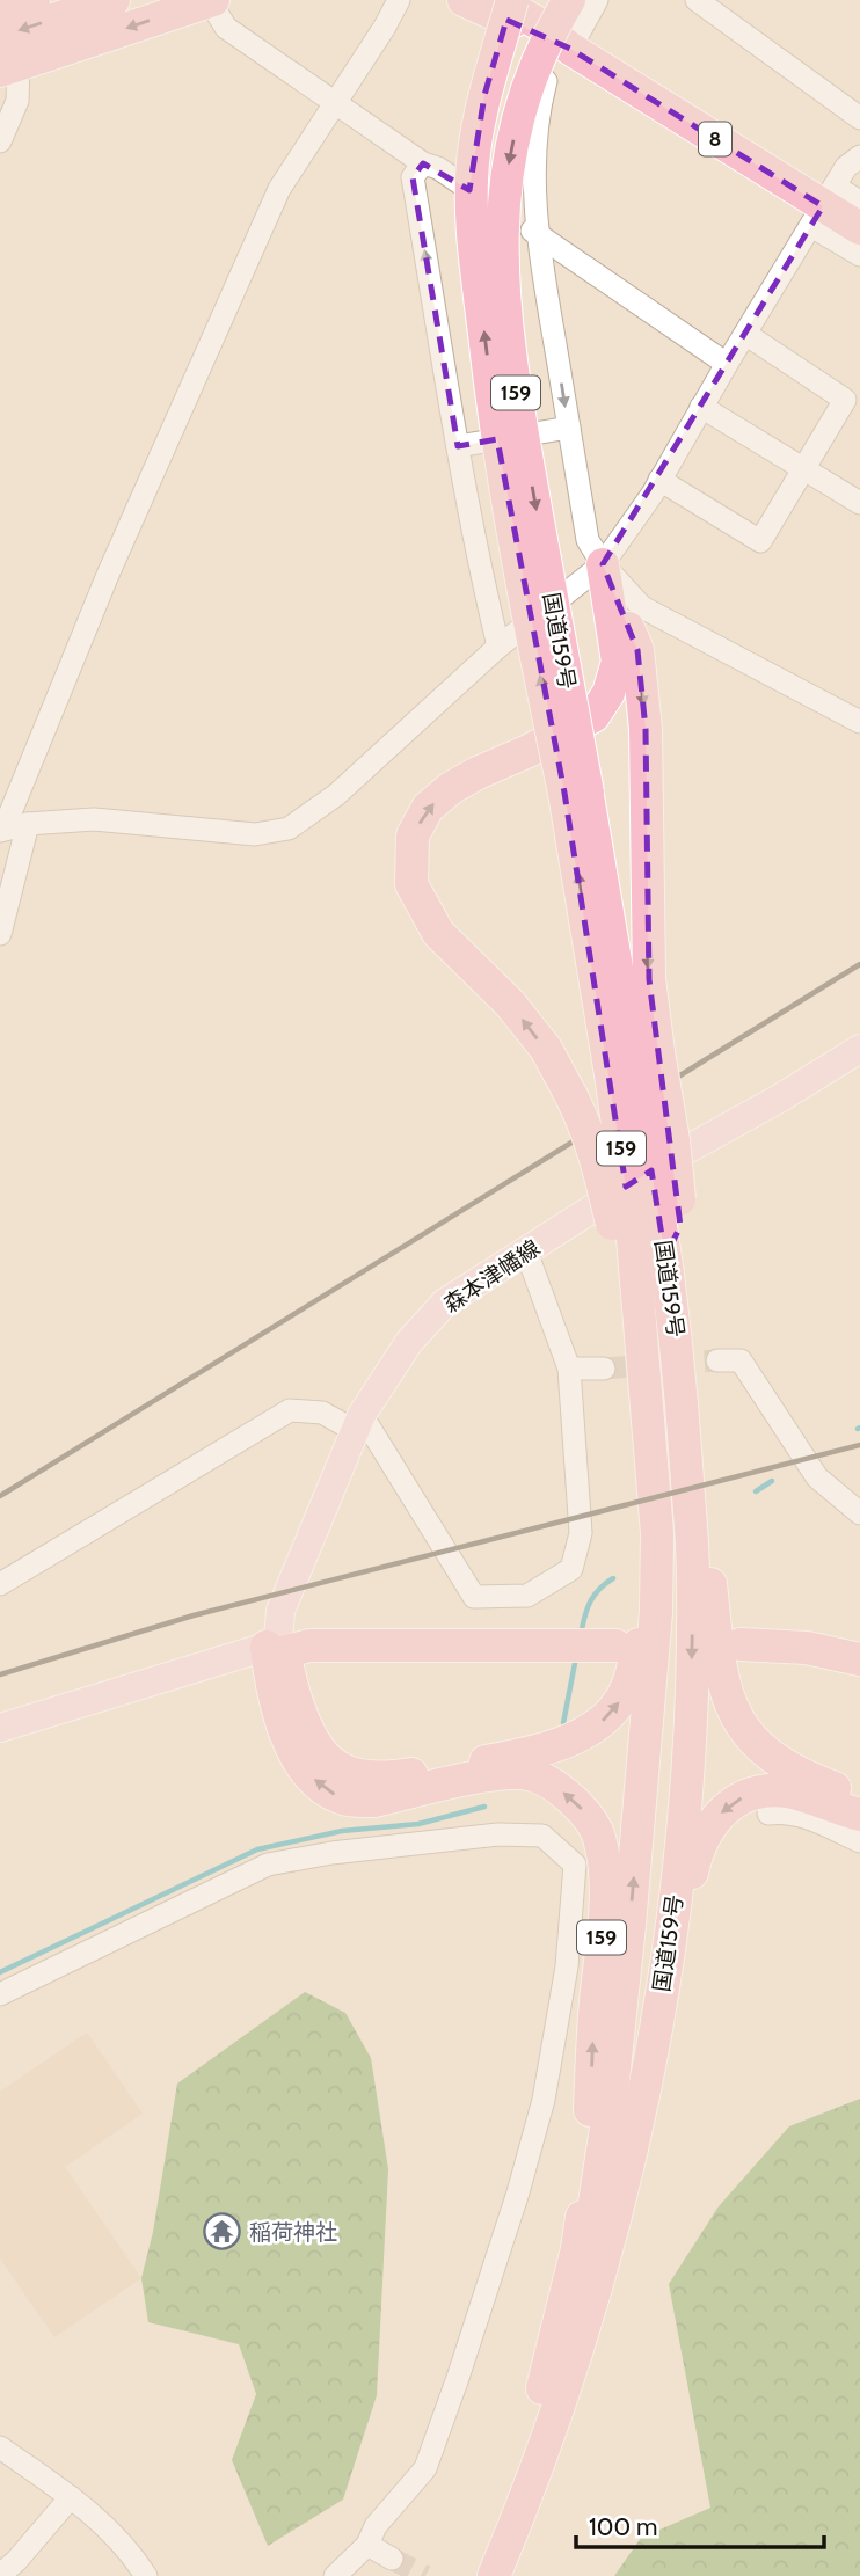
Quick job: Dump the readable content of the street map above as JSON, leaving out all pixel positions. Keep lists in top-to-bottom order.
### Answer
{
  "streets": {
    "highway": ["8", "159", "国道159号"],
    "main road": ["森本津幡線"]
  },
  "crossings": [
    ["159", "国道159号"],
    ["159", "森本津幡線"]
  ],
  "places": {
    "temple": ["稲荷神社"]
  },
  "scale_bar": "100 m"
}
